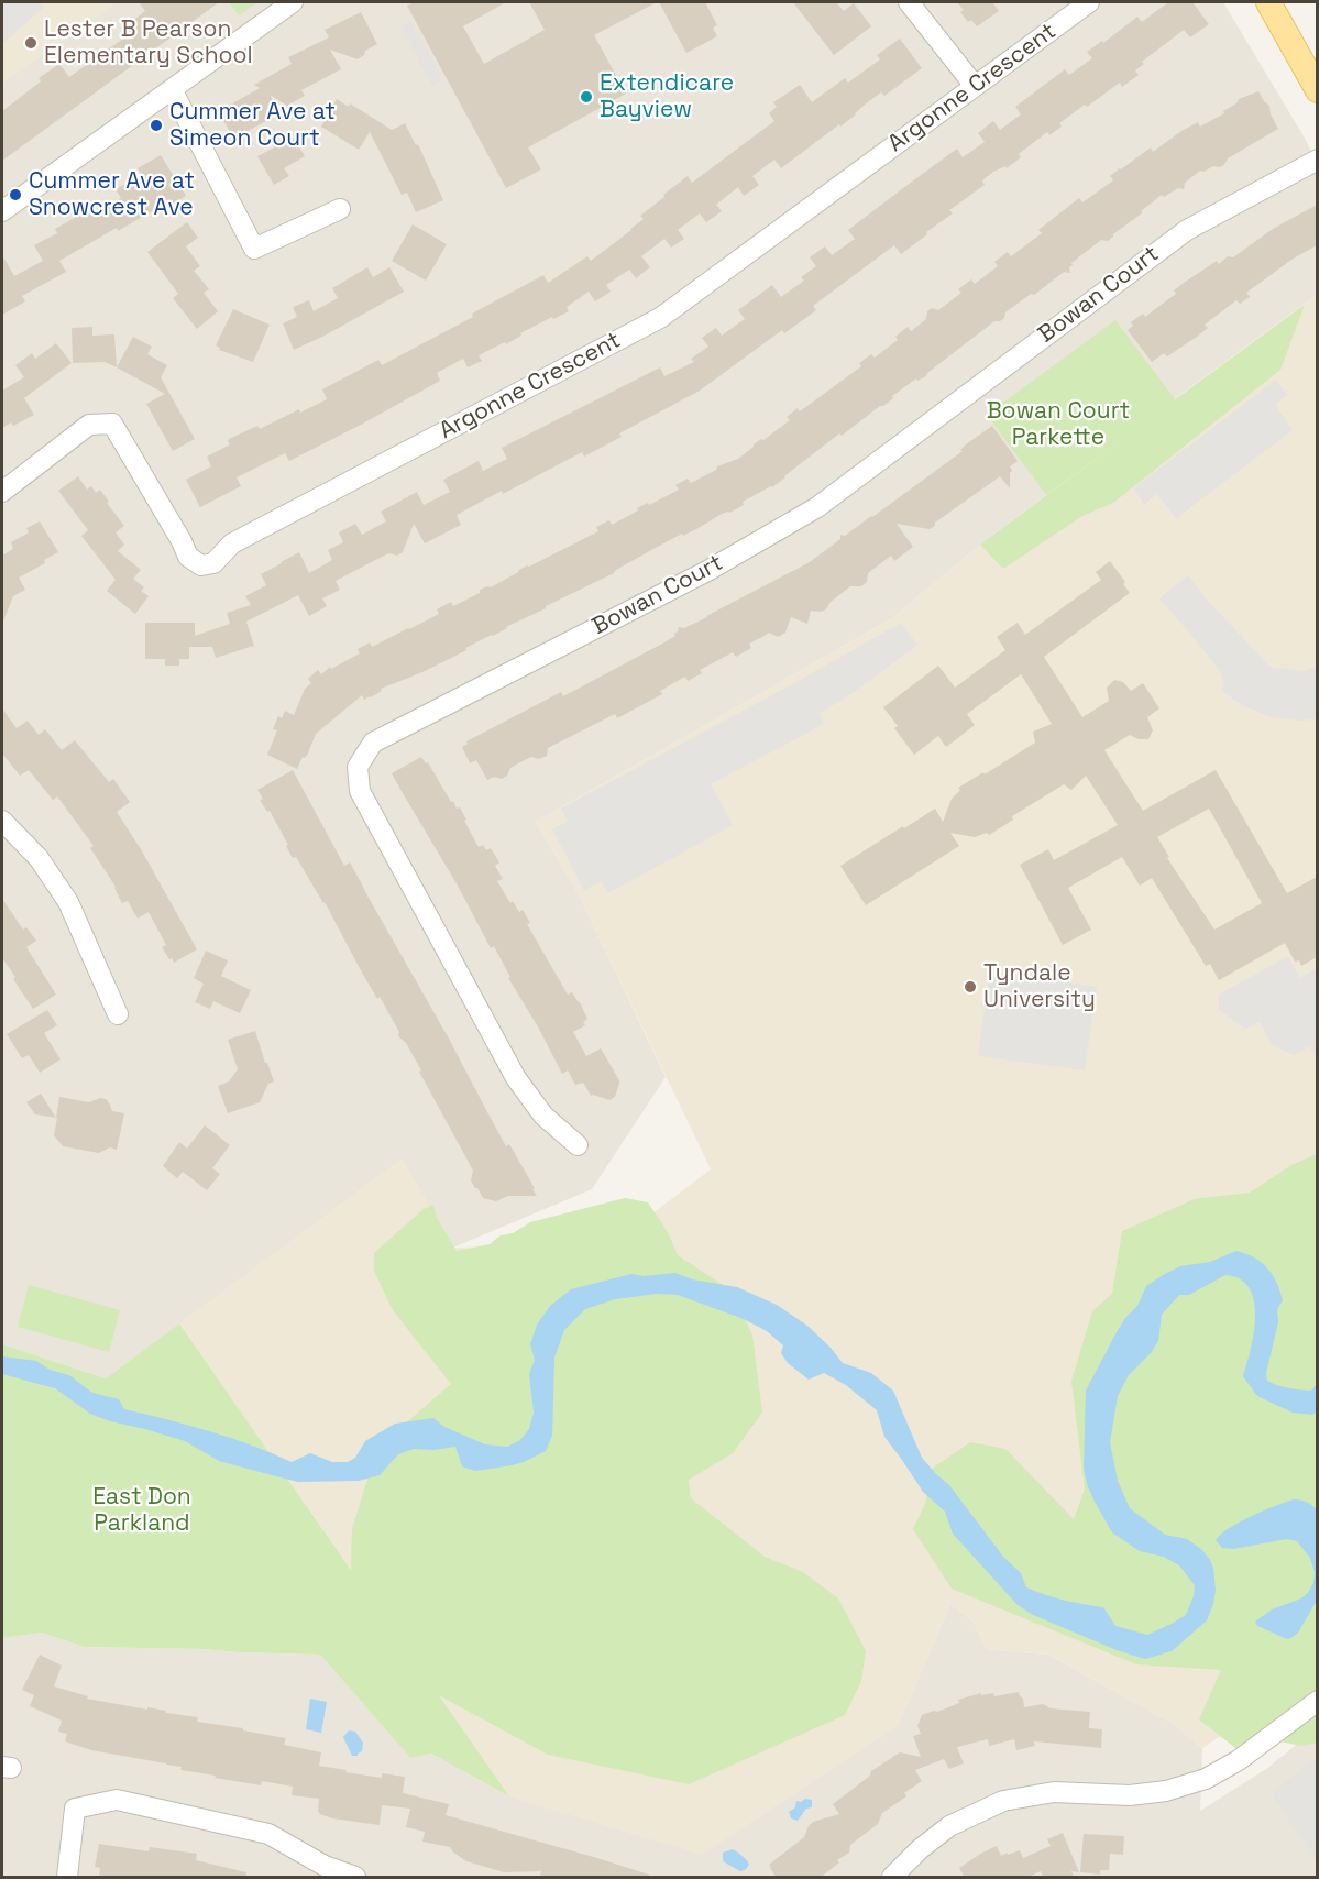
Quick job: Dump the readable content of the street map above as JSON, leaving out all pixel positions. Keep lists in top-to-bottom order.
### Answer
{
  "streets": {
    "street": ["Argonne Crescent", "Bowan Court"]
  },
  "parks": ["Bowan Court Parkette", "East Don Parkland"],
  "places": [
    "Lester B Pearson Elementary School",
    "Extendicare Bayview",
    "Cummer Ave at Simeon Court",
    "Cummer Ave at Snowcrest Ave",
    "Tyndale University"
  ]
}
